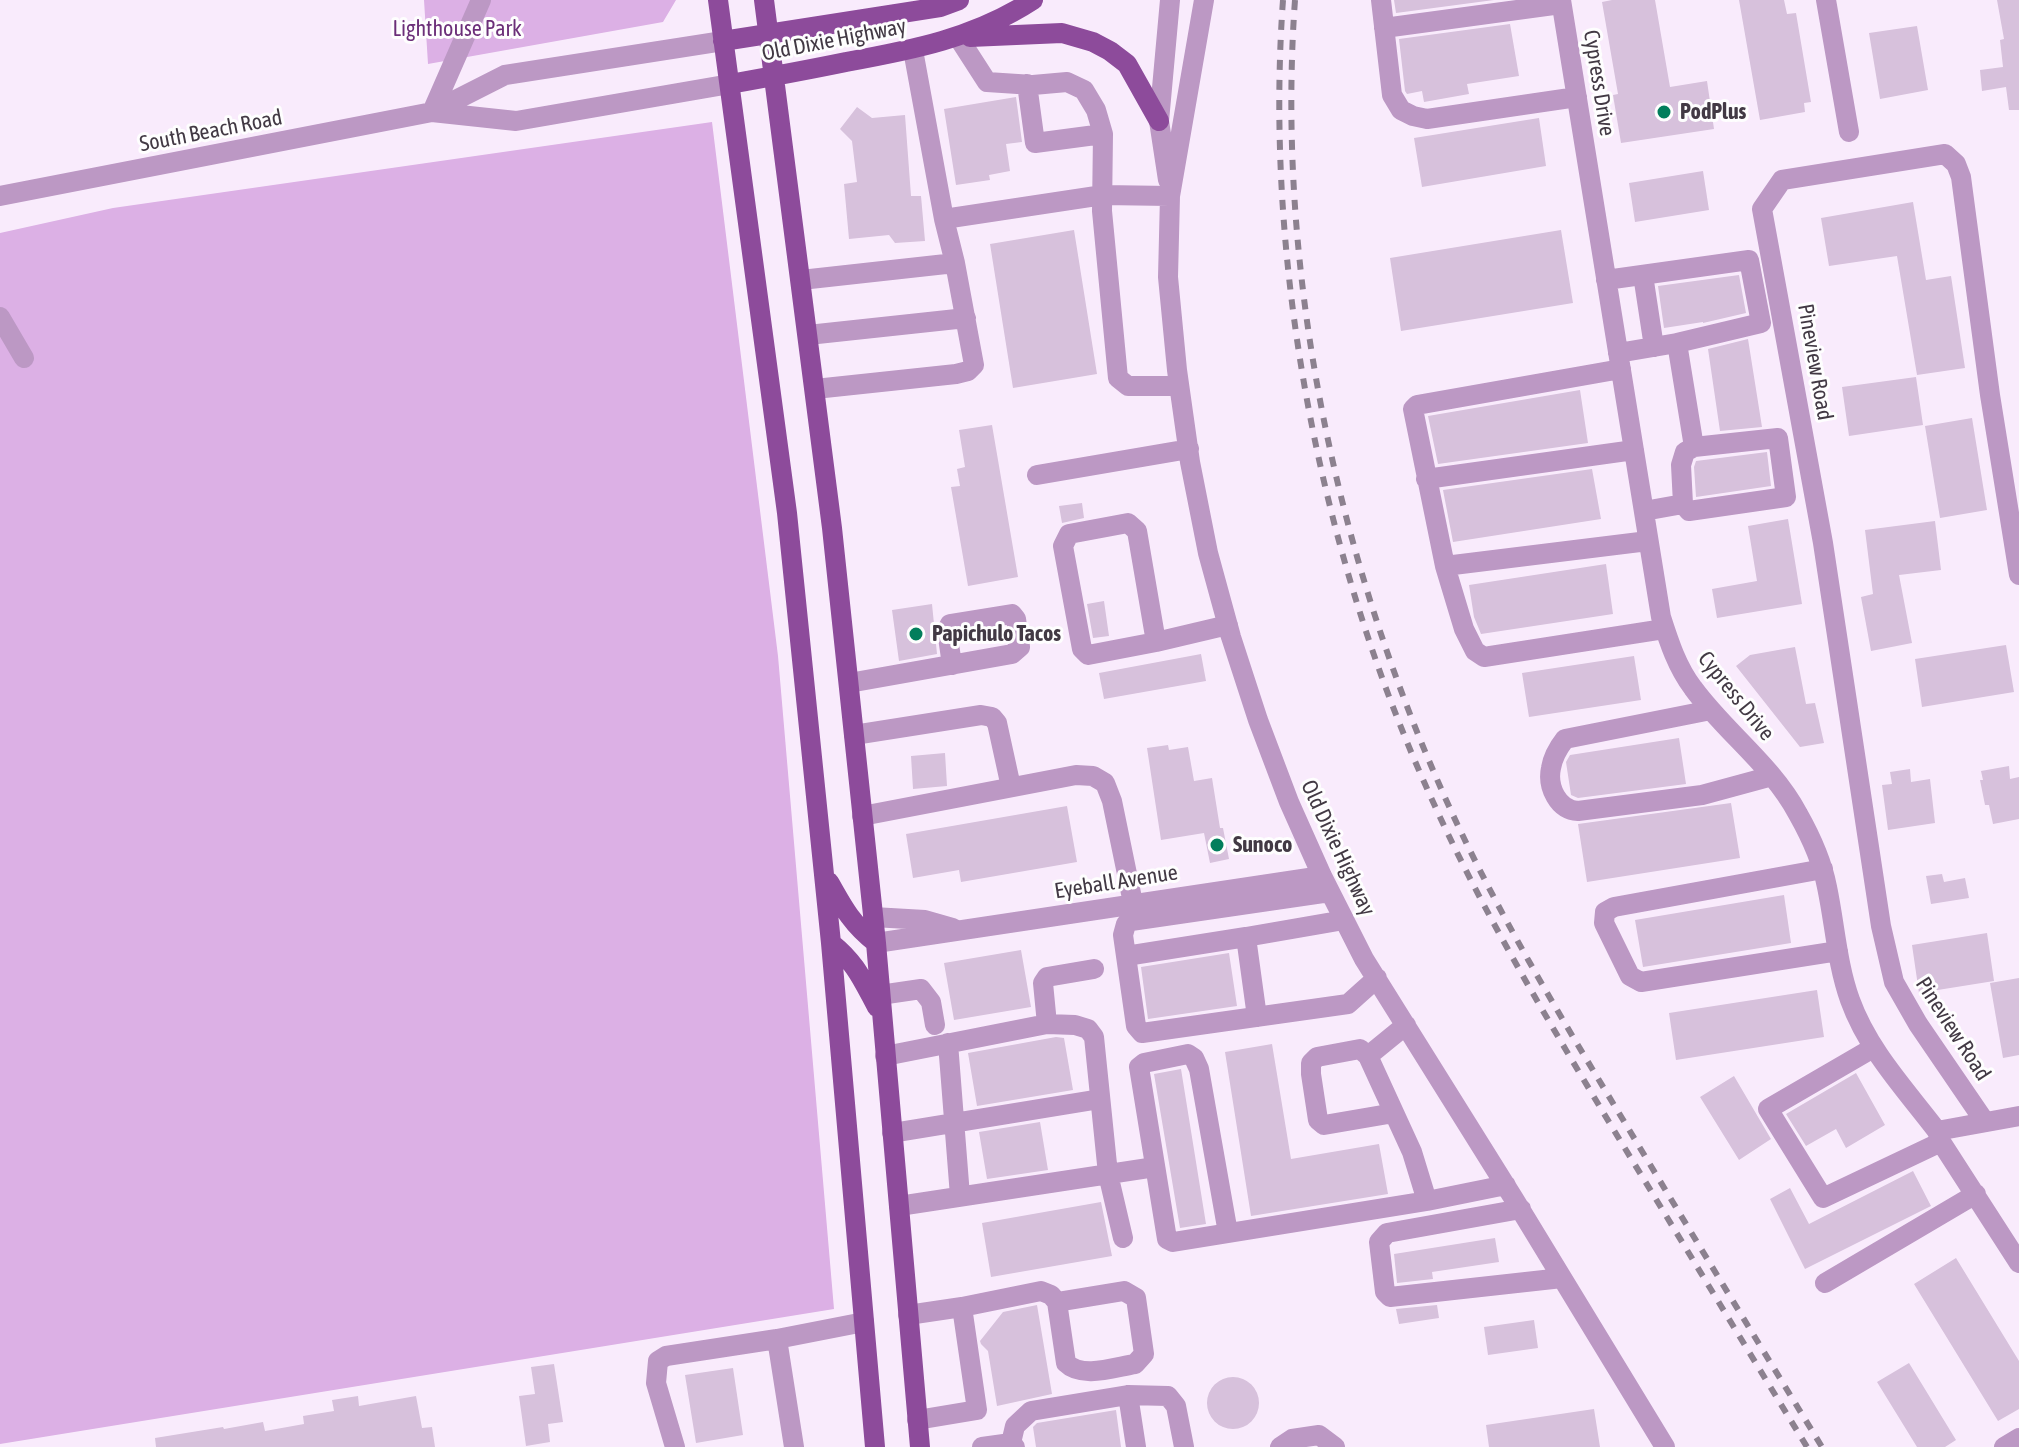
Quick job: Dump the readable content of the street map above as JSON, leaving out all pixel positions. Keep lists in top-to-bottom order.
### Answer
{
  "streets": {
    "main road": ["Old Dixie Highway"],
    "street": [
      "Cypress Drive",
      "South Beach Road",
      "Pineview Road",
      "Eyeball Avenue"
    ]
  },
  "crossings": [
    ["Old Dixie Highway", "South Beach Road"],
    ["Old Dixie Highway", "Eyeball Avenue"]
  ],
  "parks": ["Lighthouse Park"],
  "places": ["PodPlus", "Papichulo Tacos", "Sunoco"]
}
